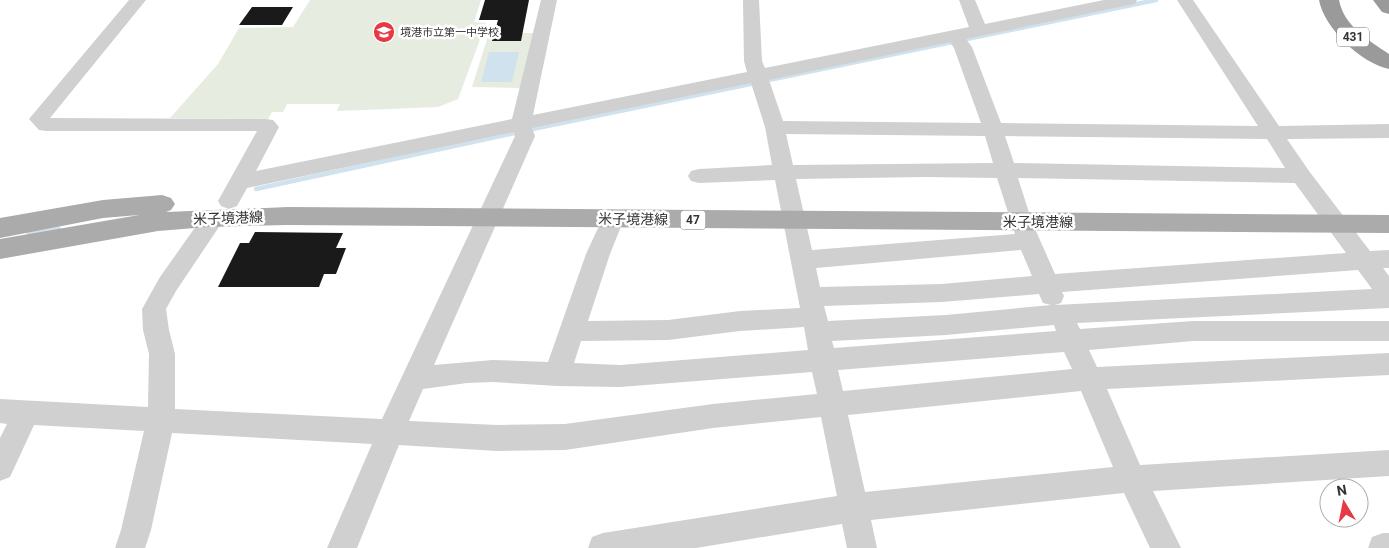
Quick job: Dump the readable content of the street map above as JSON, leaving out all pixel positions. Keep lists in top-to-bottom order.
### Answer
{
  "streets": {
    "highway": ["431"],
    "main road": ["米子境港線", "47"]
  },
  "places": {
    "school or university": ["境港市立第一中学校"]
  },
  "north": "top"
}
